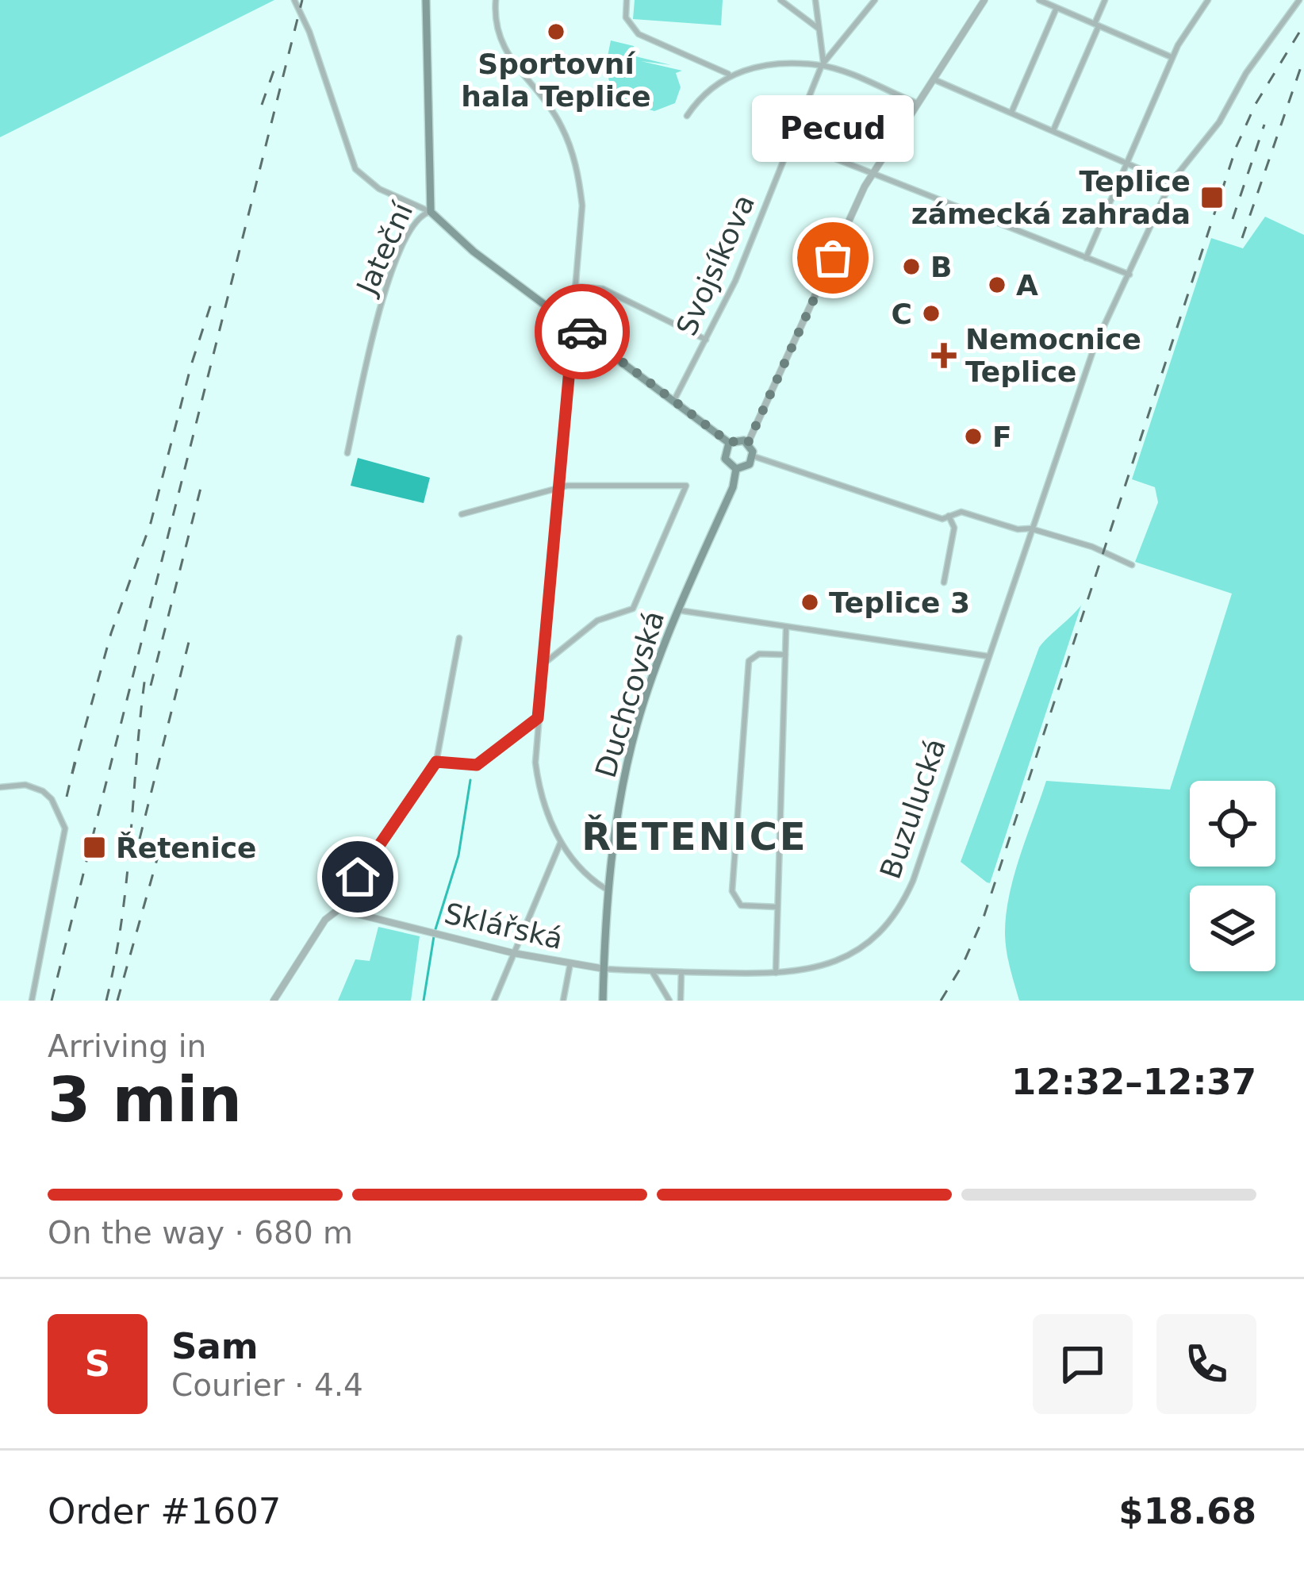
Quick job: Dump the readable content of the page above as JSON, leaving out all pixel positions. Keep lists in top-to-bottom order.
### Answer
{
  "streets": {
    "main road": ["Jateční", "Duchcovská"],
    "street": ["Svojsíkova", "Buzulucká", "Sklářská"]
  },
  "crossings": [
    ["Duchcovská", "Buzulucká"],
    ["Duchcovská", "Sklářská"],
    ["Buzulucká", "Sklářská"]
  ],
  "districts": ["ŘETENICE"],
  "places": {
    "other": [
      "Sportovní hala Teplice",
      "Pecud",
      "B",
      "A",
      "C",
      "F",
      "Teplice 3"
    ],
    "transit": ["Teplice zámecká zahrada", "Řetenice"],
    "health": ["Nemocnice Teplice"]
  },
  "page": {
    "bubble": "Pecud",
    "heading": ["3 min", "Arriving in", "12:32–12:37"],
    "panel": [
      "Sam",
      "Courier · 4.4",
      "Order #1607",
      "$18.68"
    ],
    "bar": "On the way · 680 m",
    "round": "S"
  }
}
